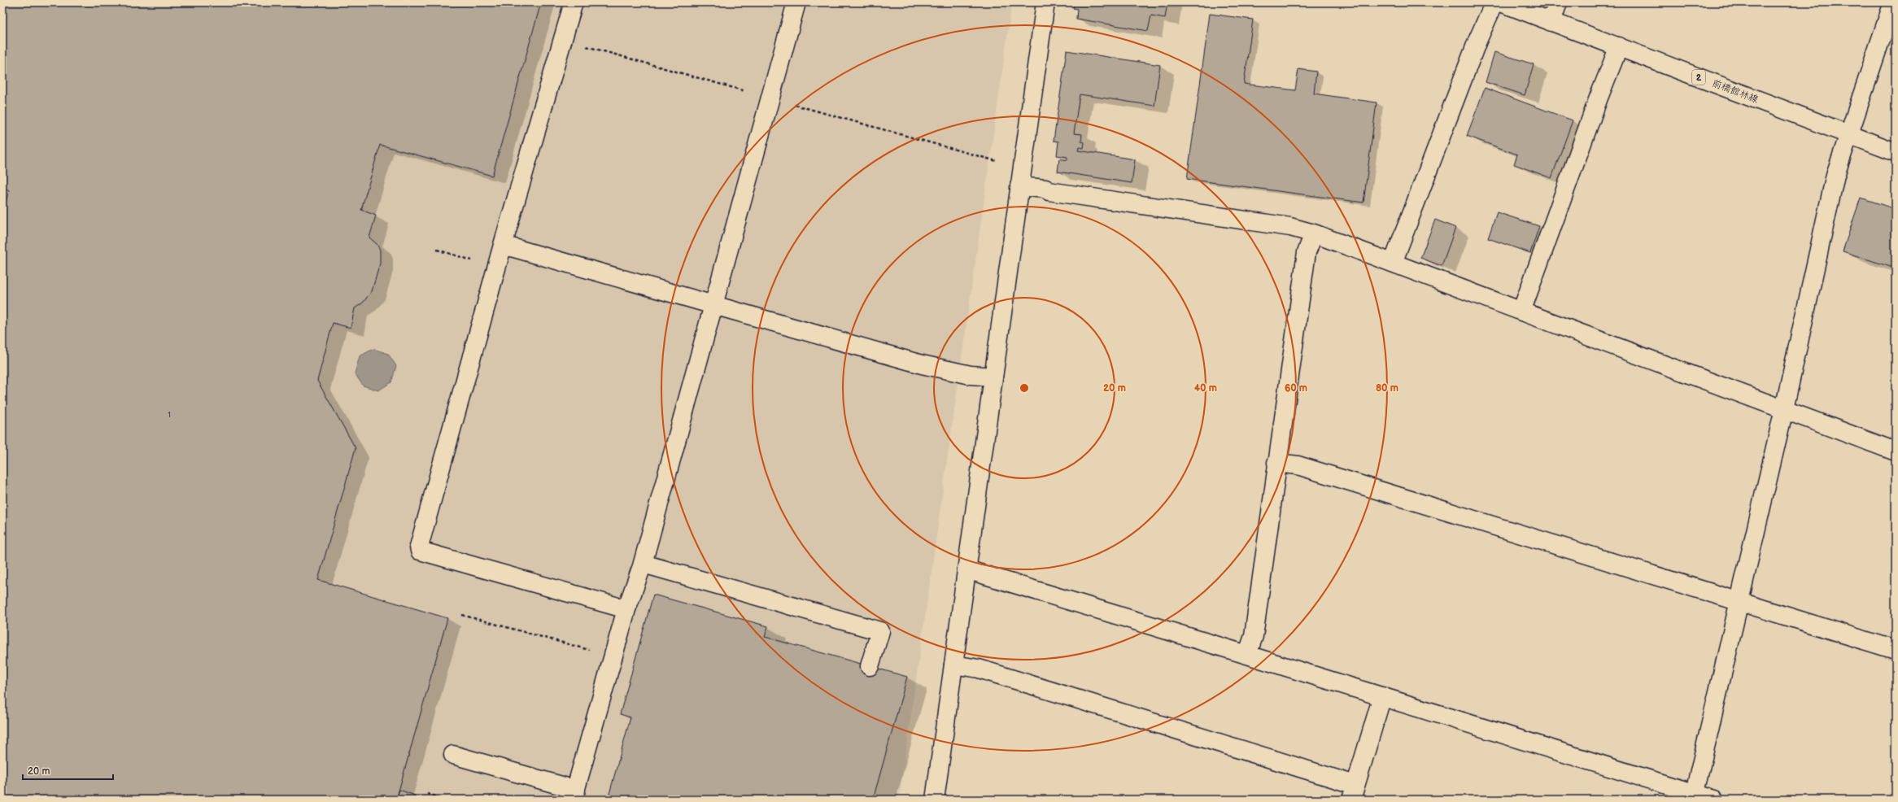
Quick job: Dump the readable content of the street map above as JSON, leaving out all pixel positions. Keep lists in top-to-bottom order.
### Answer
{
  "streets": {
    "street": ["2", "前橋館林線"]
  },
  "house_numbers": ["1"],
  "scale_bar": "20 m",
  "rings": [
    "20 m",
    "40 m",
    "60 m",
    "80 m"
  ]
}
